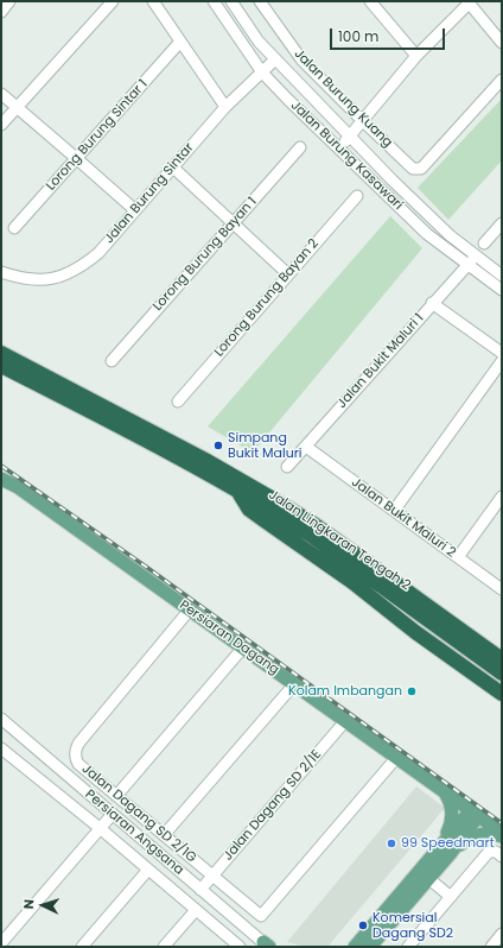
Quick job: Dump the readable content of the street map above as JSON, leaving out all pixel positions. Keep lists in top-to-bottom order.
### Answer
{
  "streets": {
    "highway": ["Jalan Lingkaran Tengah 2"],
    "main road": ["Persiaran Dagang"],
    "street": [
      "Jalan Burung Kuang",
      "Lorong Burung Sintar 1",
      "Jalan Burung Kasawari",
      "Jalan Burung Sintar",
      "Lorong Burung Bayan 1",
      "Lorong Burung Bayan 2",
      "Jalan Bukit Maluri 1",
      "Jalan Bukit Maluri 2",
      "Jalan Dagang SD 2/1E",
      "Jalan Dagang SD 2/1G",
      "Persiaran Angsana"
    ]
  },
  "crossings": [
    ["Jalan Burung Kasawari", "Jalan Burung Sintar"],
    ["Jalan Burung Kasawari", "Jalan Bukit Maluri 1"],
    ["Jalan Bukit Maluri 1", "Jalan Bukit Maluri 2"],
    ["Persiaran Dagang", "Jalan Dagang SD 2/1E"],
    ["Persiaran Dagang", "Jalan Dagang SD 2/1G"],
    ["Jalan Dagang SD 2/1E", "Jalan Dagang SD 2/1G"],
    ["Jalan Dagang SD 2/1E", "Persiaran Angsana"]
  ],
  "places": [
    "Simpang Bukit Maluri",
    "Kolam Imbangan",
    "99 Speedmart",
    "Komersial Dagang SD2"
  ],
  "scale_bar": "100 m",
  "north": "left"
}
